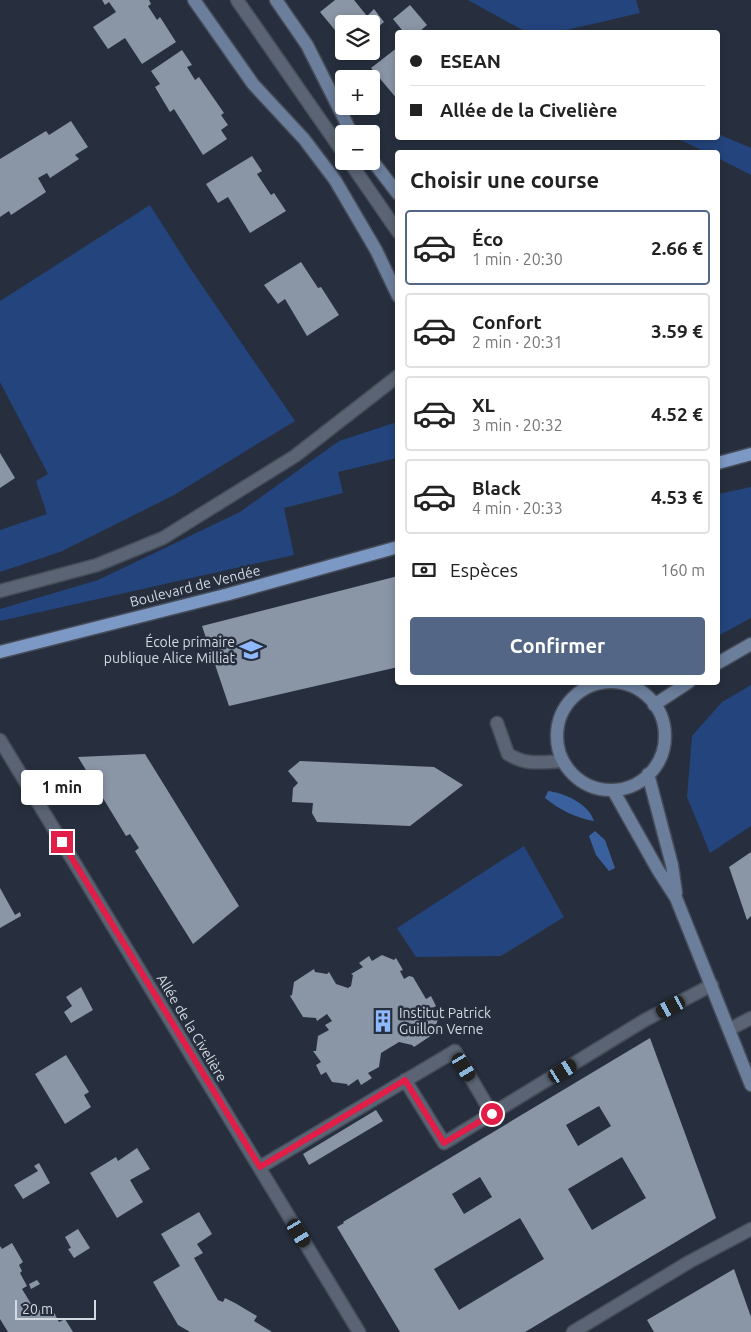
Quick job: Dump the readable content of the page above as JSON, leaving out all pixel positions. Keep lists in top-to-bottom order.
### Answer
{
  "streets": {
    "main road": ["Boulevard de Vendée"],
    "street": ["Allée de la Civelière"]
  },
  "places": {
    "school or university": ["École primaire publique Alice Milliat"],
    "building": ["Institut Patrick Guillon Verne"]
  },
  "scale_bar": "20 m",
  "page": {
    "map_buttons": ["+", "−"],
    "banner": ["ESEAN", "Allée de la Civelière"],
    "heading": "Choisir une course",
    "list": [
      {
        "name": "Éco",
        "note": "1 min · 20:30",
        "value": "2.66 €"
      },
      {
        "name": "Confort",
        "note": "2 min · 20:31",
        "value": "3.59 €"
      },
      {
        "name": "XL",
        "note": "3 min · 20:32",
        "value": "4.52 €"
      },
      {
        "name": "Black",
        "note": "4 min · 20:33",
        "value": "4.53 €"
      }
    ],
    "pay": ["Espèces", "160 m"],
    "buttons": "Confirmer",
    "bubble": "1 min",
    "scale": "20 m"
  }
}
